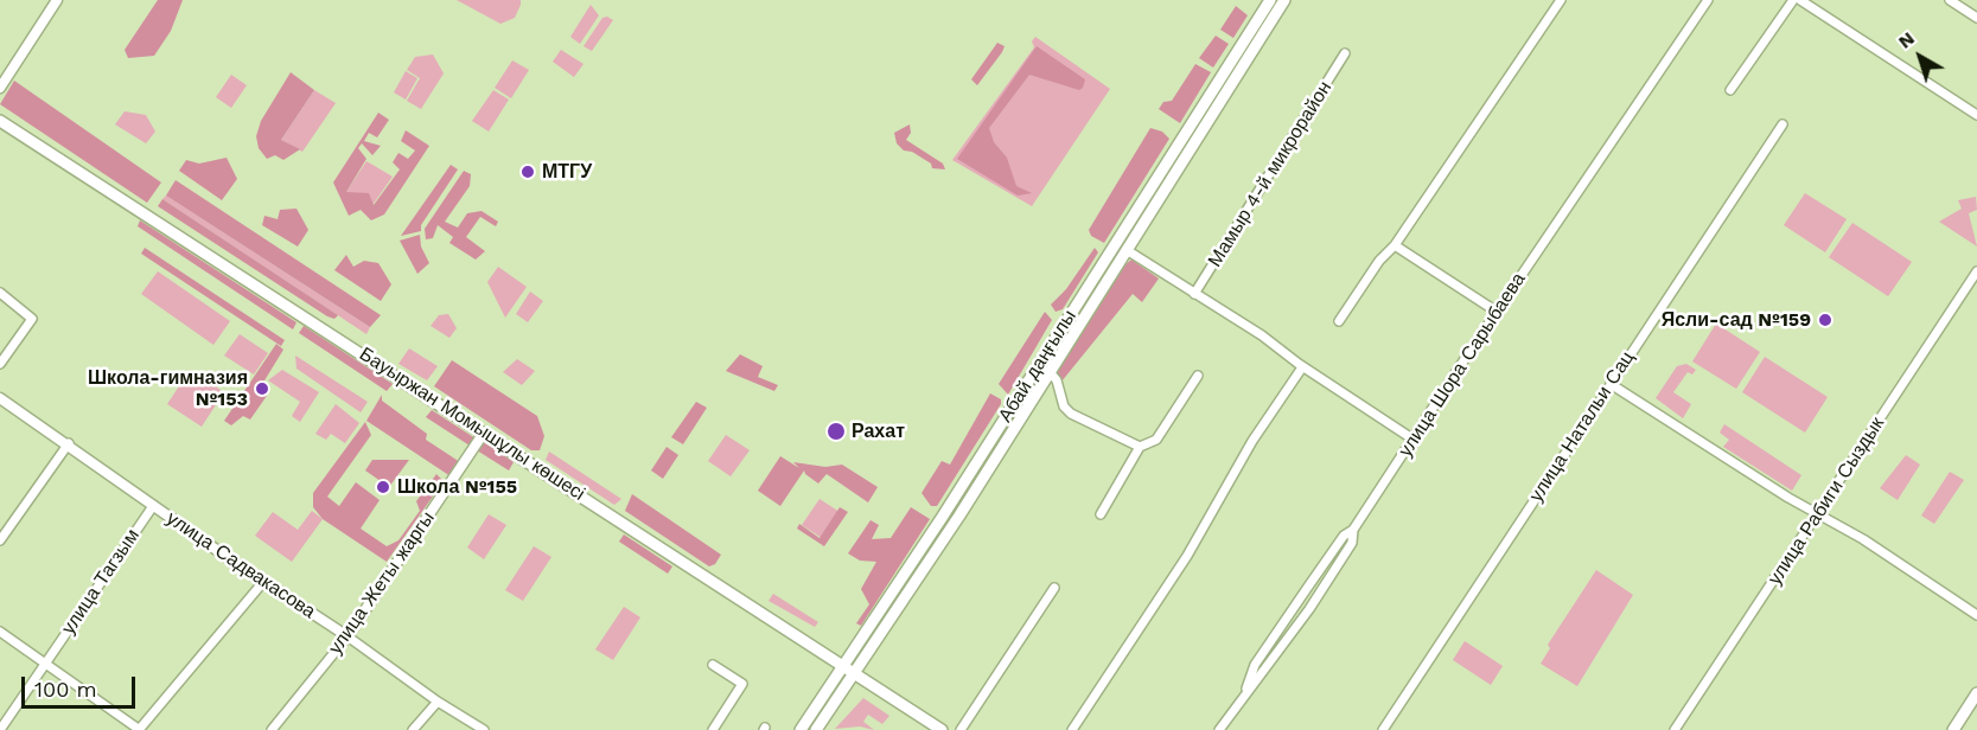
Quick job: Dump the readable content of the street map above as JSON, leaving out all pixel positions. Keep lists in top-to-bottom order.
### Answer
{
  "streets": {
    "main road": ["Абай даңғылы", "Бауыржан Момышұлы көшесі"],
    "street": [
      "Мамыр 4-й микрорайон",
      "улица Шора Сарыбаева",
      "улица Натальи Сац",
      "улица Рабиги Сыздык",
      "улица Садвакасова",
      "улица Тагзым",
      "улица Жеты жаргы"
    ]
  },
  "crossings": [
    ["Абай даңғылы", "Бауыржан Момышұлы көшесі"],
    ["Бауыржан Момышұлы көшесі", "улица Жеты жаргы"],
    ["улица Садвакасова", "улица Тагзым"],
    ["улица Садвакасова", "улица Жеты жаргы"]
  ],
  "places": [
    "МТГУ",
    "Ясли-сад №159",
    "Школа-гимназия №153",
    "Рахат",
    "Школа №155"
  ],
  "scale_bar": "100 m",
  "north": "top left"
}
